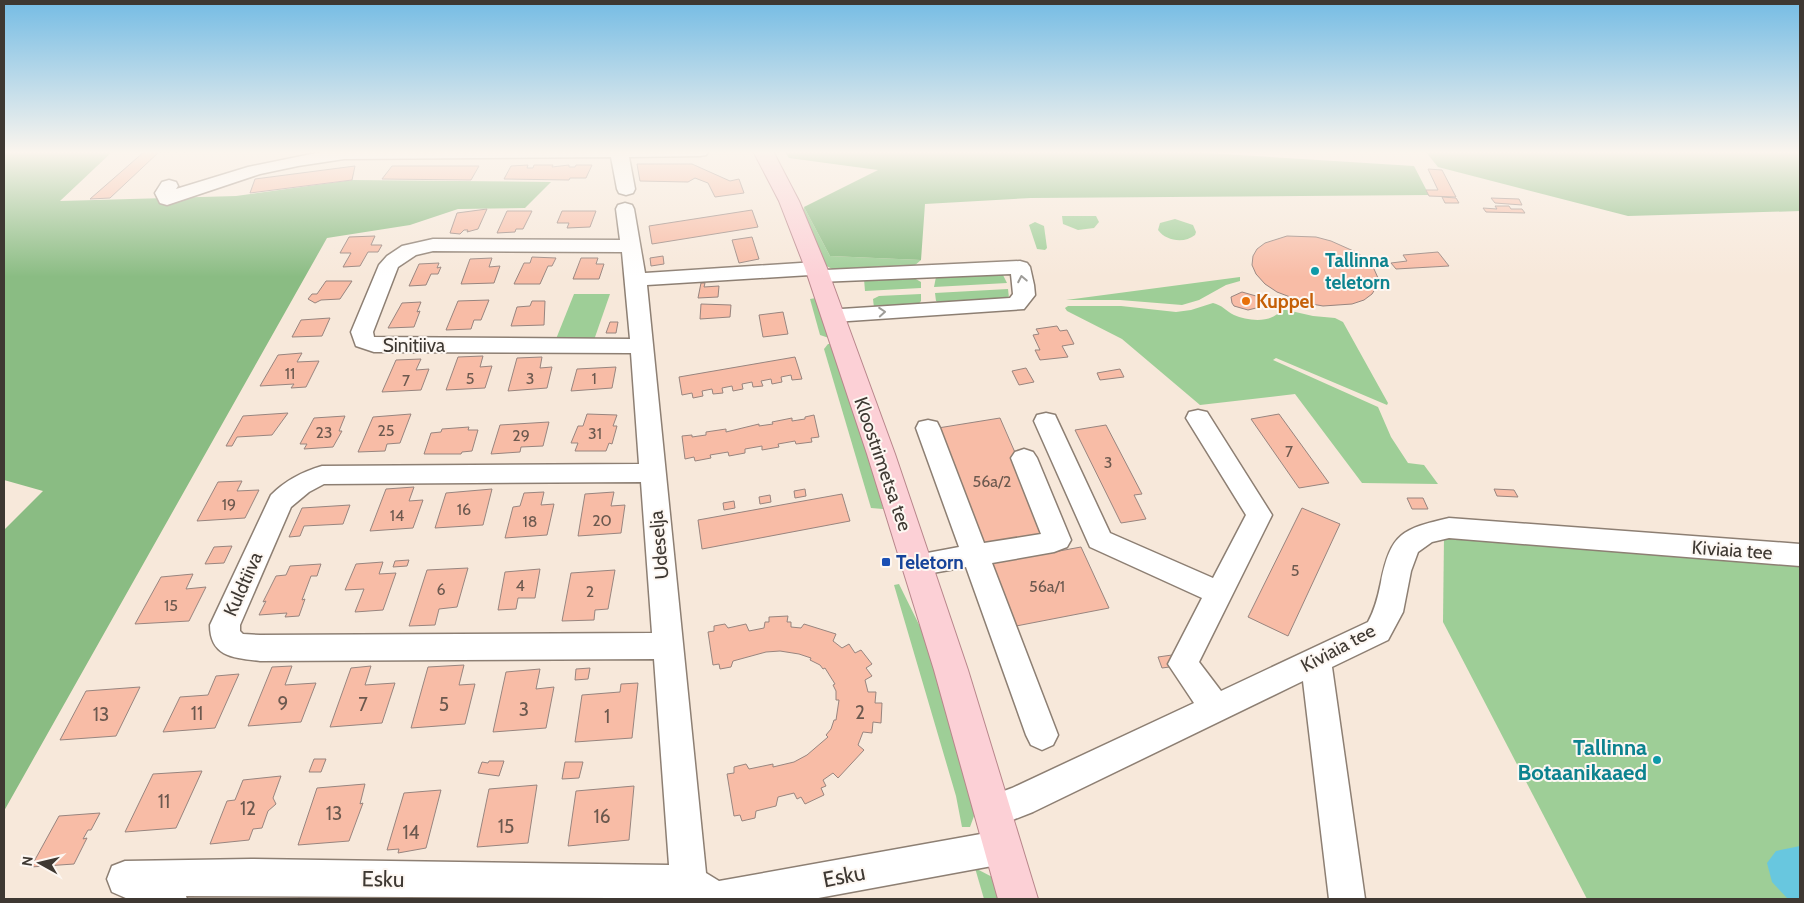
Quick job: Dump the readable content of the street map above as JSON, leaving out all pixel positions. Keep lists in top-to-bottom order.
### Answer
{
  "streets": {
    "main road": ["Kloostrimetsa tee"],
    "street": [
      "Sinitiiva",
      "Udeselja",
      "Kiviaia tee",
      "Kuldtiiva",
      "Esku"
    ]
  },
  "crossings": [
    ["Sinitiiva", "Udeselja"],
    ["Kloostrimetsa tee", "Kiviaia tee"],
    ["Kloostrimetsa tee", "Esku"],
    ["Udeselja", "Kuldtiiva"],
    ["Udeselja", "Esku"],
    ["Kiviaia tee", "Esku"]
  ],
  "places": {
    "other": ["Tallinna teletorn", "Kuppel", "Tallinna Botaanikaaed"],
    "transit": ["Teletorn"]
  },
  "house_numbers": [
    "11",
    "5",
    "3",
    "1",
    "7",
    "25",
    "23",
    "31",
    "29",
    "7",
    "3",
    "56a/2",
    "19",
    "16",
    "14",
    "20",
    "18",
    "5",
    "4",
    "56a/1",
    "6",
    "2",
    "15",
    "9",
    "7",
    "5",
    "3",
    "2",
    "11",
    "13",
    "1",
    "11",
    "12",
    "13",
    "16",
    "15",
    "14"
  ],
  "north": "left"
}
